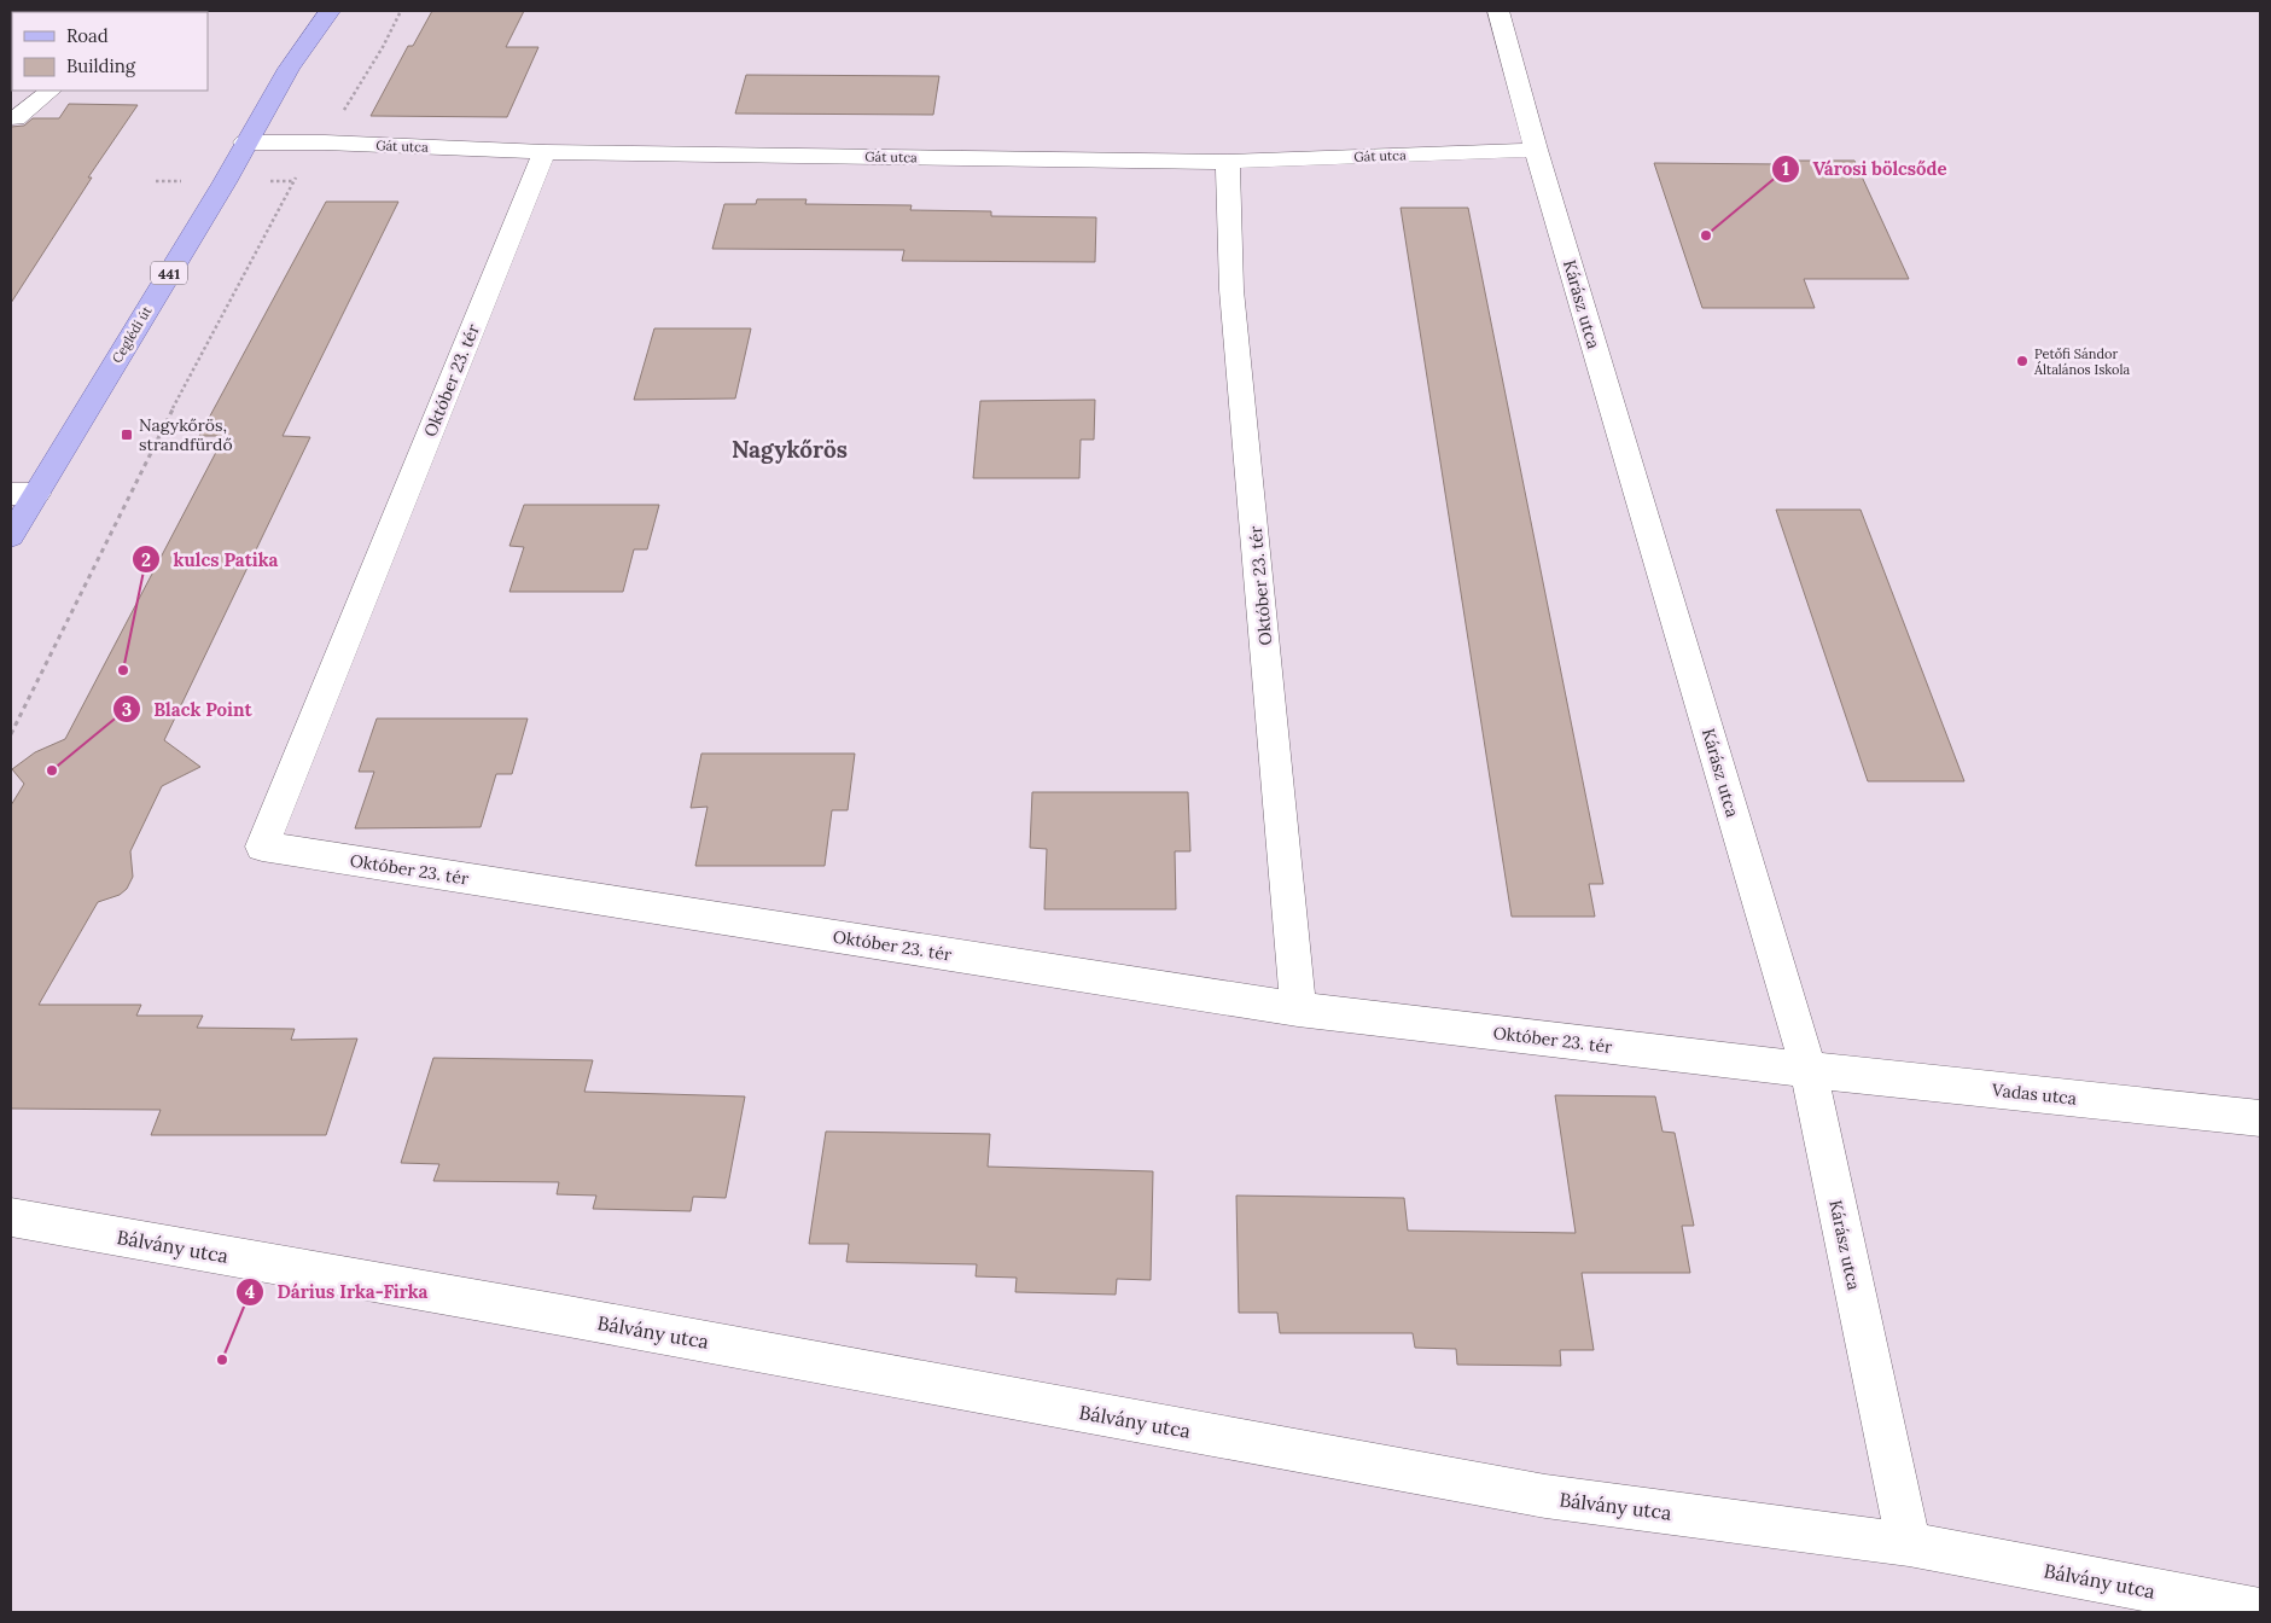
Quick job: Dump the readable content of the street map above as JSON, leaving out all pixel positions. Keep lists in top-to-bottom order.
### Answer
{
  "streets": {
    "main road": ["441", "Ceglédi út"],
    "street": [
      "Gát utca",
      "Kárász utca",
      "Október 23. tér",
      "Vadas utca",
      "Bálvány utca"
    ]
  },
  "crossings": [
    ["Gát utca", "Kárász utca"],
    ["Gát utca", "Ceglédi út"],
    ["Gát utca", "Október 23. tér"],
    ["Kárász utca", "Október 23. tér"],
    ["Kárász utca", "Vadas utca"],
    ["Kárász utca", "Bálvány utca"],
    ["Október 23. tér", "Vadas utca"]
  ],
  "districts": ["Nagykőrös"],
  "places": {
    "other": [
      "Városi bölcsőde",
      "Petőfi Sándor Általános Iskola",
      "kulcs Patika",
      "Black Point",
      "Dárius Irka-Firka"
    ],
    "transit": ["Nagykőrös, strandfürdő"]
  },
  "legend": ["Road", "Building"]
}
